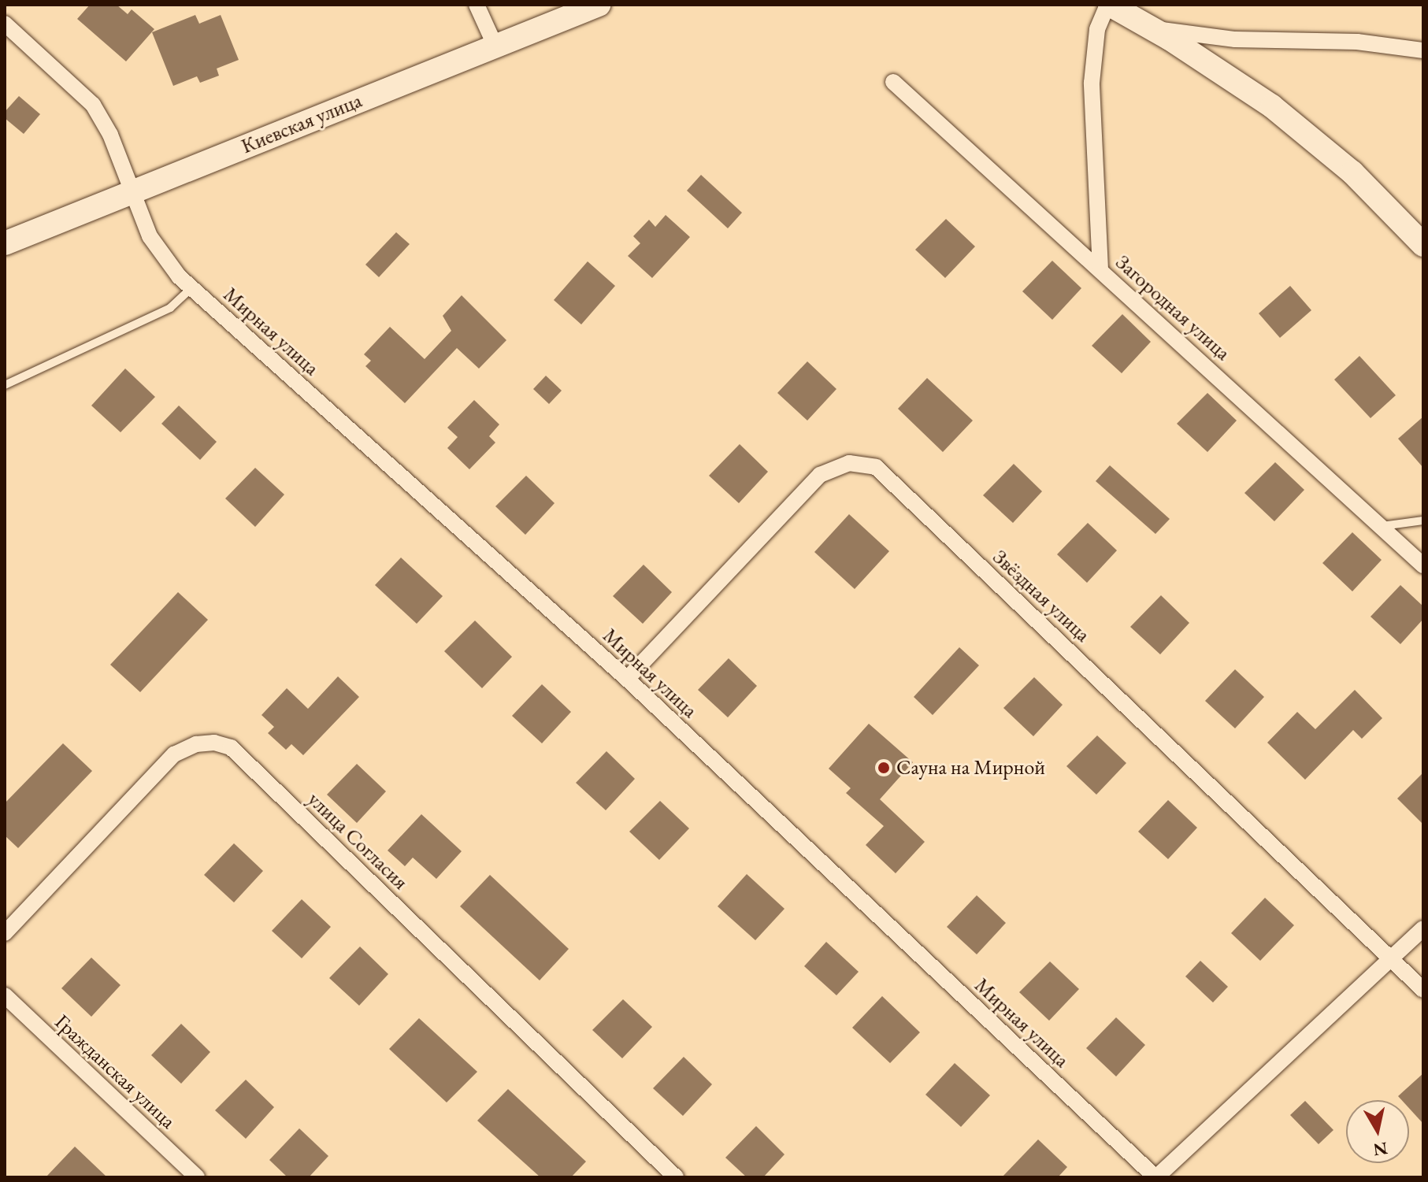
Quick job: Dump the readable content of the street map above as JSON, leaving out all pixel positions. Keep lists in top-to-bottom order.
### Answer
{
  "streets": {
    "main road": ["Киевская улица"],
    "street": [
      "Загородная улица",
      "Мирная улица",
      "Звёздная улица",
      "улица Согласия",
      "Гражданская улица"
    ]
  },
  "crossings": [
    ["Киевская улица", "Мирная улица"],
    ["Мирная улица", "Звёздная улица"]
  ],
  "places": ["Сауна на Мирной"],
  "north": "bottom"
}
